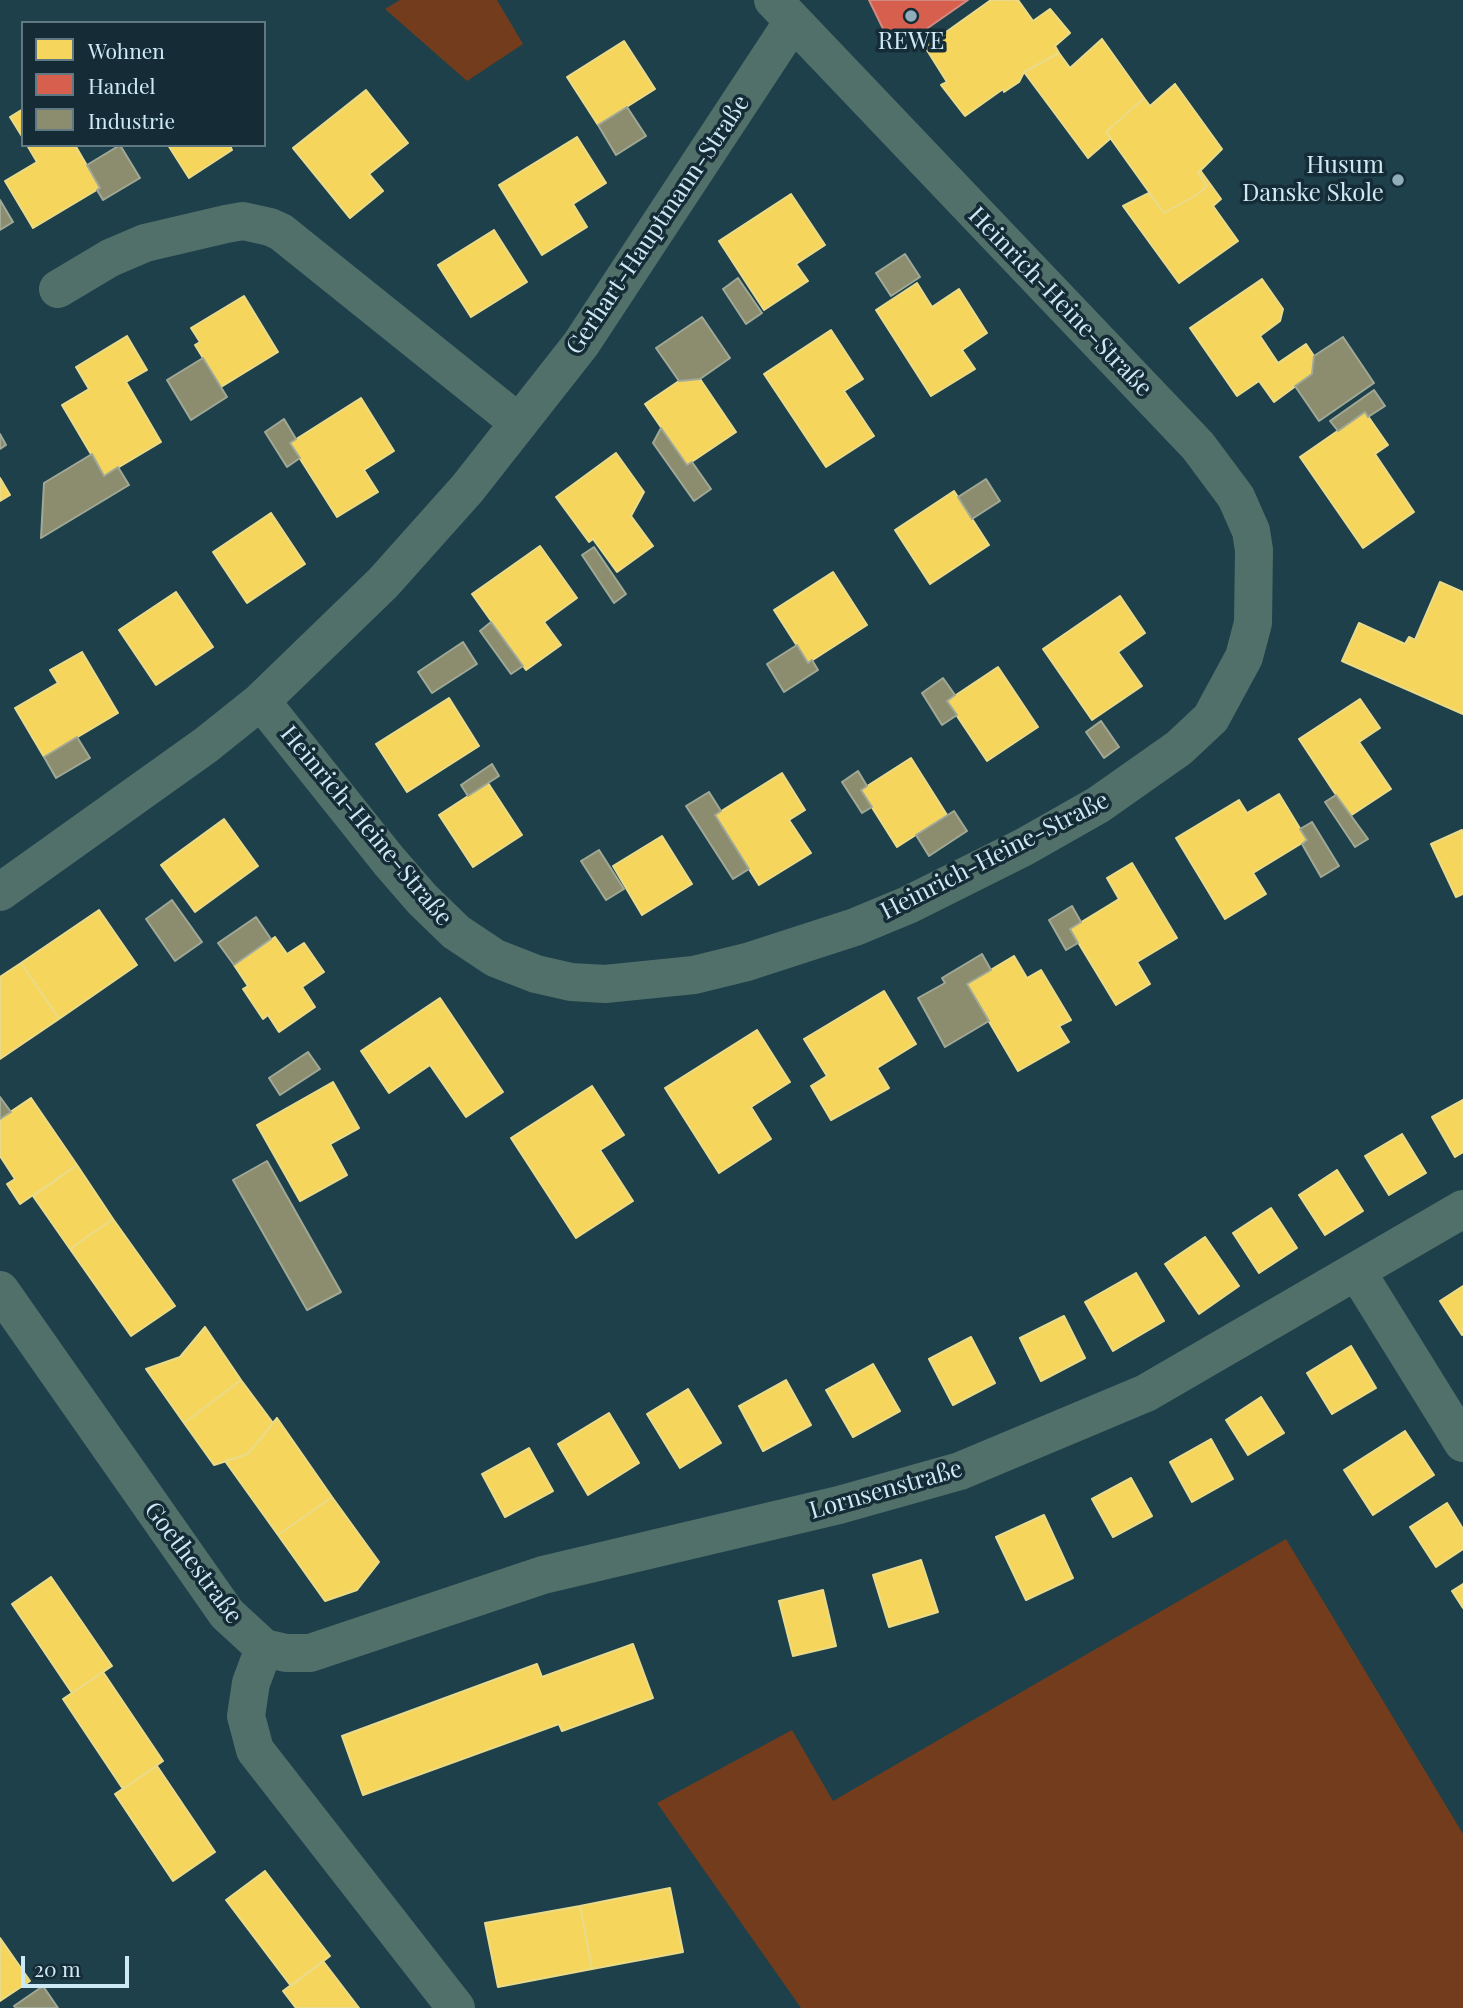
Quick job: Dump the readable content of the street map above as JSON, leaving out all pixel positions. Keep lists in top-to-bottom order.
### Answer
{
  "streets": {
    "street": [
      "Gerhart-Hauptmann-Straße",
      "Heinrich-Heine-Straße",
      "Lornsenstraße",
      "Goethestraße"
    ]
  },
  "crossings": [
    ["Gerhart-Hauptmann-Straße", "Heinrich-Heine-Straße"],
    ["Lornsenstraße", "Goethestraße"]
  ],
  "places": ["REWE", "Husum Danske Skole"],
  "legend": ["Wohnen", "Handel", "Industrie"],
  "scale_bar": "20 m"
}
